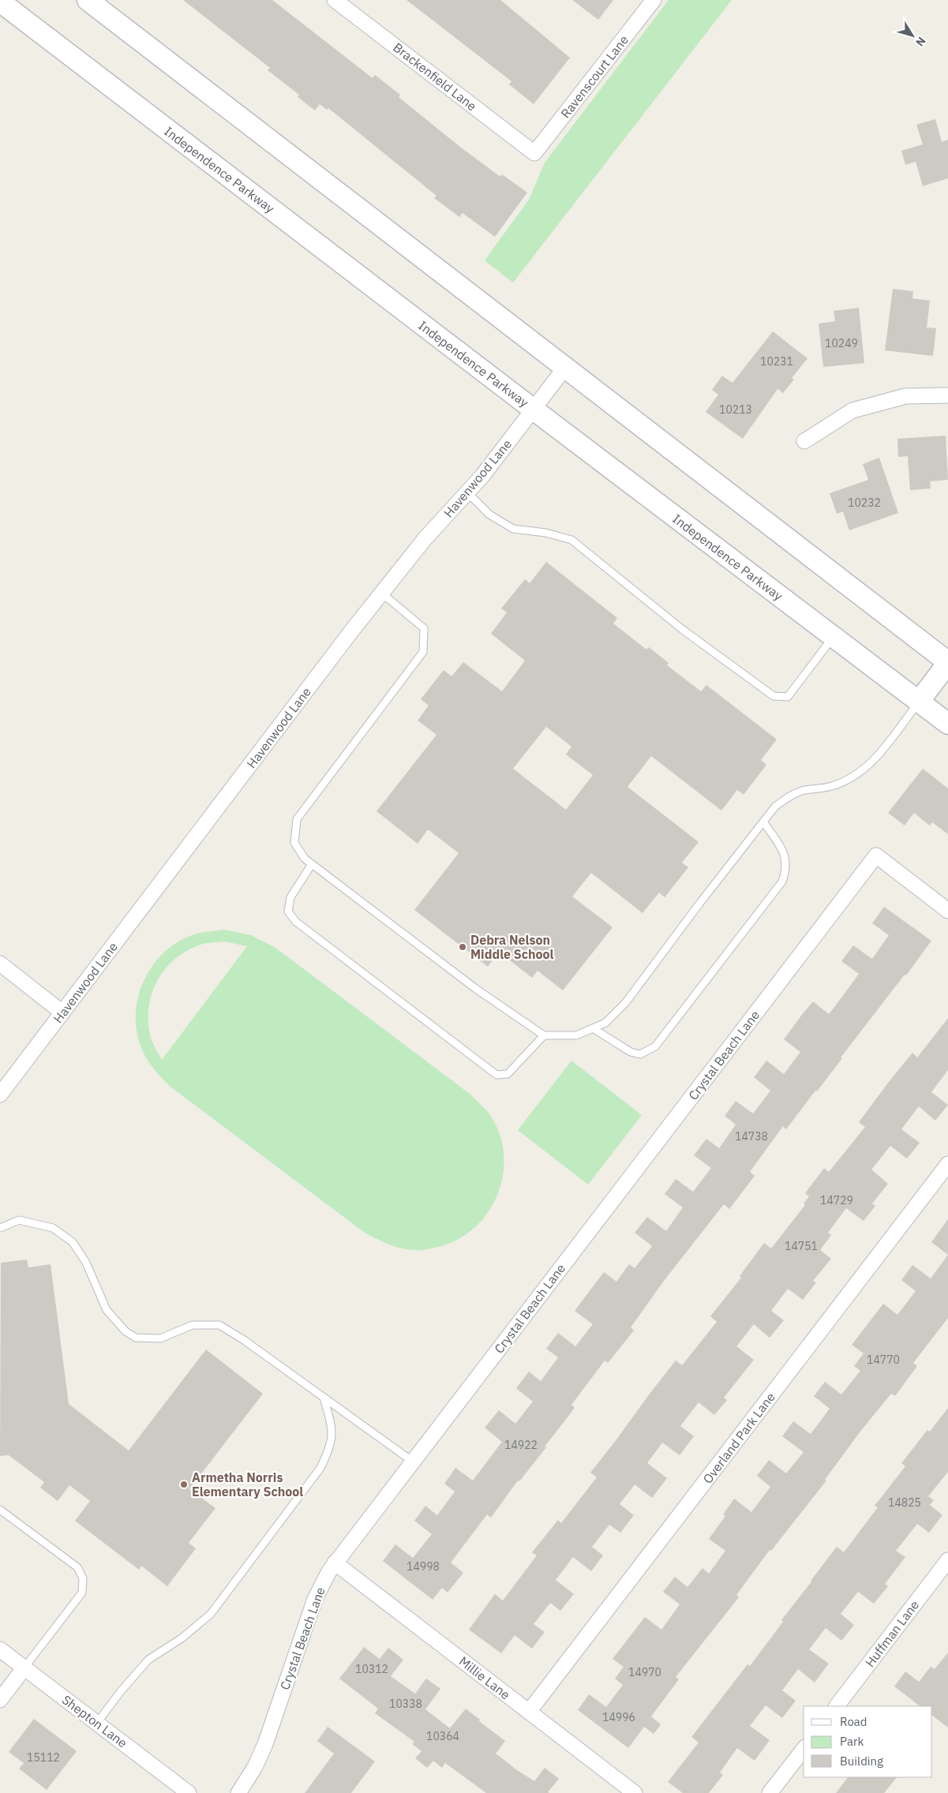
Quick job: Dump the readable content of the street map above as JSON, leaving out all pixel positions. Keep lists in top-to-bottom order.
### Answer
{
  "streets": {
    "main road": ["Independence Parkway"],
    "street": [
      "Brackenfield Lane",
      "Ravenscourt Lane",
      "Havenwood Lane",
      "Crystal Beach Lane",
      "Overland Park Lane",
      "Huffman Lane",
      "Millie Lane",
      "Shepton Lane"
    ]
  },
  "crossings": [
    ["Brackenfield Lane", "Ravenscourt Lane"],
    ["Independence Parkway", "Havenwood Lane"],
    ["Crystal Beach Lane", "Millie Lane"],
    ["Overland Park Lane", "Millie Lane"]
  ],
  "places": ["Debra Nelson Middle School", "Armetha Norris Elementary School"],
  "house_numbers": [
    "10249",
    "10231",
    "10213",
    "10232",
    "14738",
    "14729",
    "14751",
    "14770",
    "14922",
    "14825",
    "14998",
    "10312",
    "14970",
    "10338",
    "14996",
    "10364",
    "15112"
  ],
  "legend": ["Road", "Park", "Building"],
  "north": "bottom right"
}
